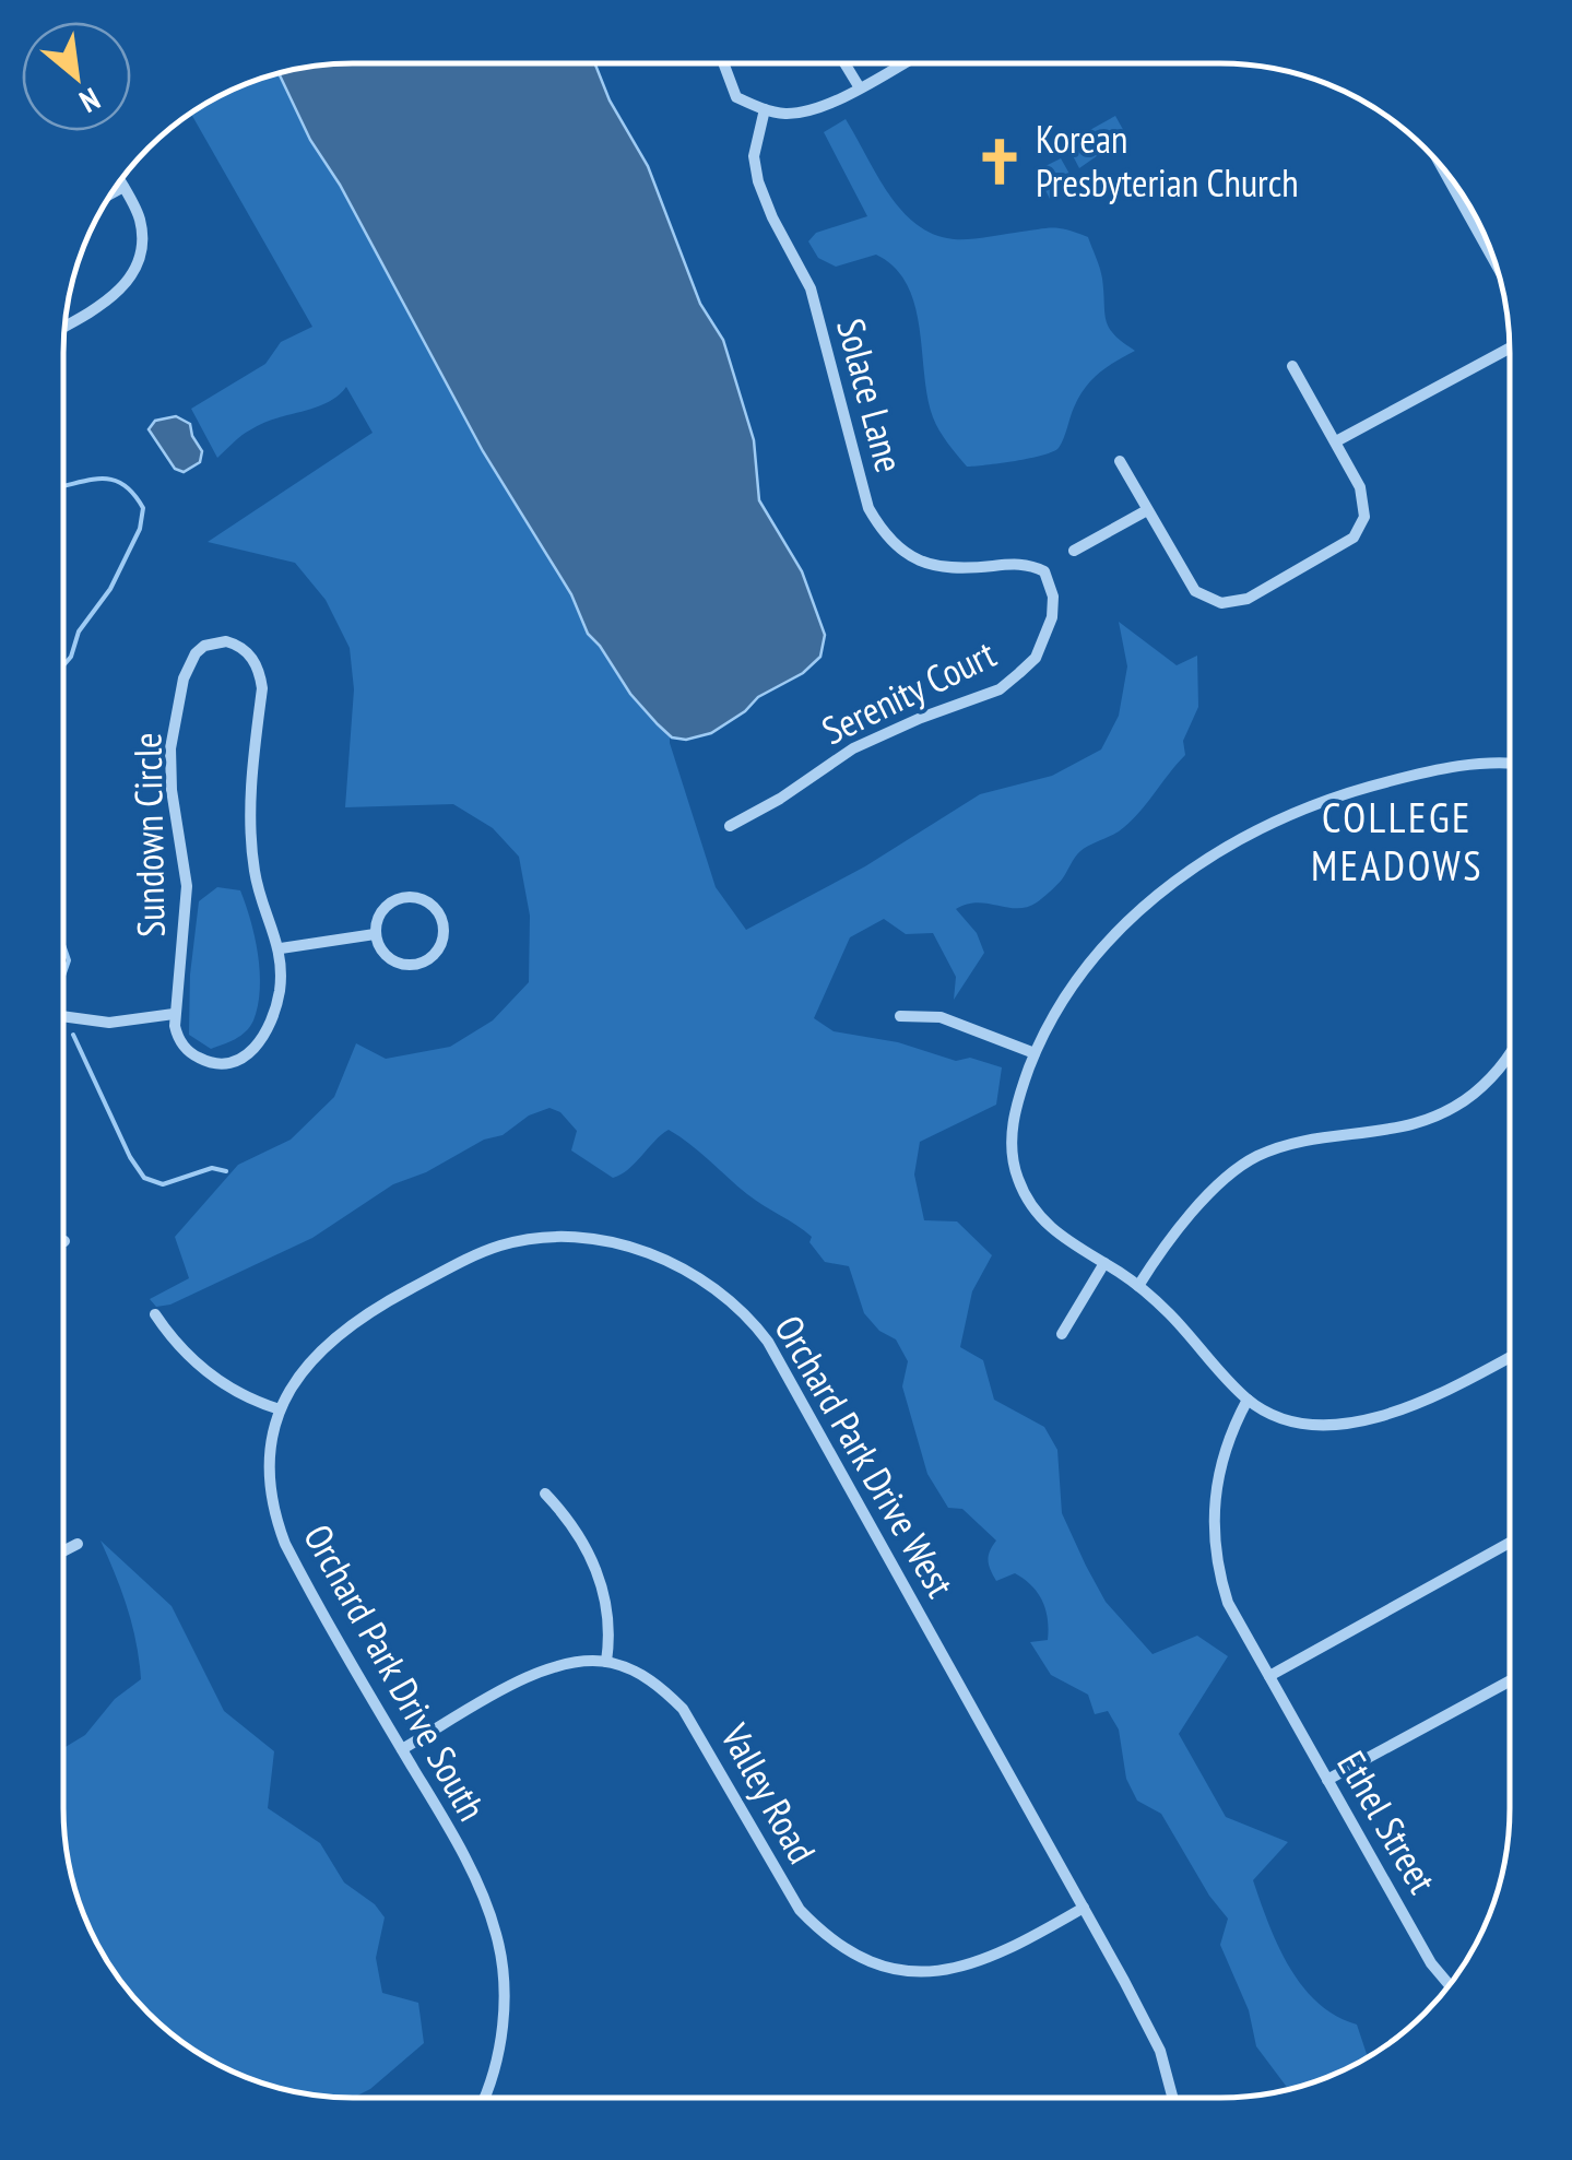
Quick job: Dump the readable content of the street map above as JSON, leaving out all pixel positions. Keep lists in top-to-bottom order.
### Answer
{
  "streets": {
    "street": [
      "Solace Lane",
      "Serenity Court",
      "Sundown Circle",
      "Orchard Park Drive West",
      "Orchard Park Drive South",
      "Valley Road",
      "Ethel Street"
    ]
  },
  "crossings": [
    ["Solace Lane", "Serenity Court"],
    ["Orchard Park Drive West", "Orchard Park Drive South"],
    ["Orchard Park Drive West", "Valley Road"],
    ["Orchard Park Drive South", "Valley Road"]
  ],
  "districts": ["COLLEGE MEADOWS"],
  "places": {
    "church": ["Korean Presbyterian Church"]
  },
  "north": "bottom right"
}
